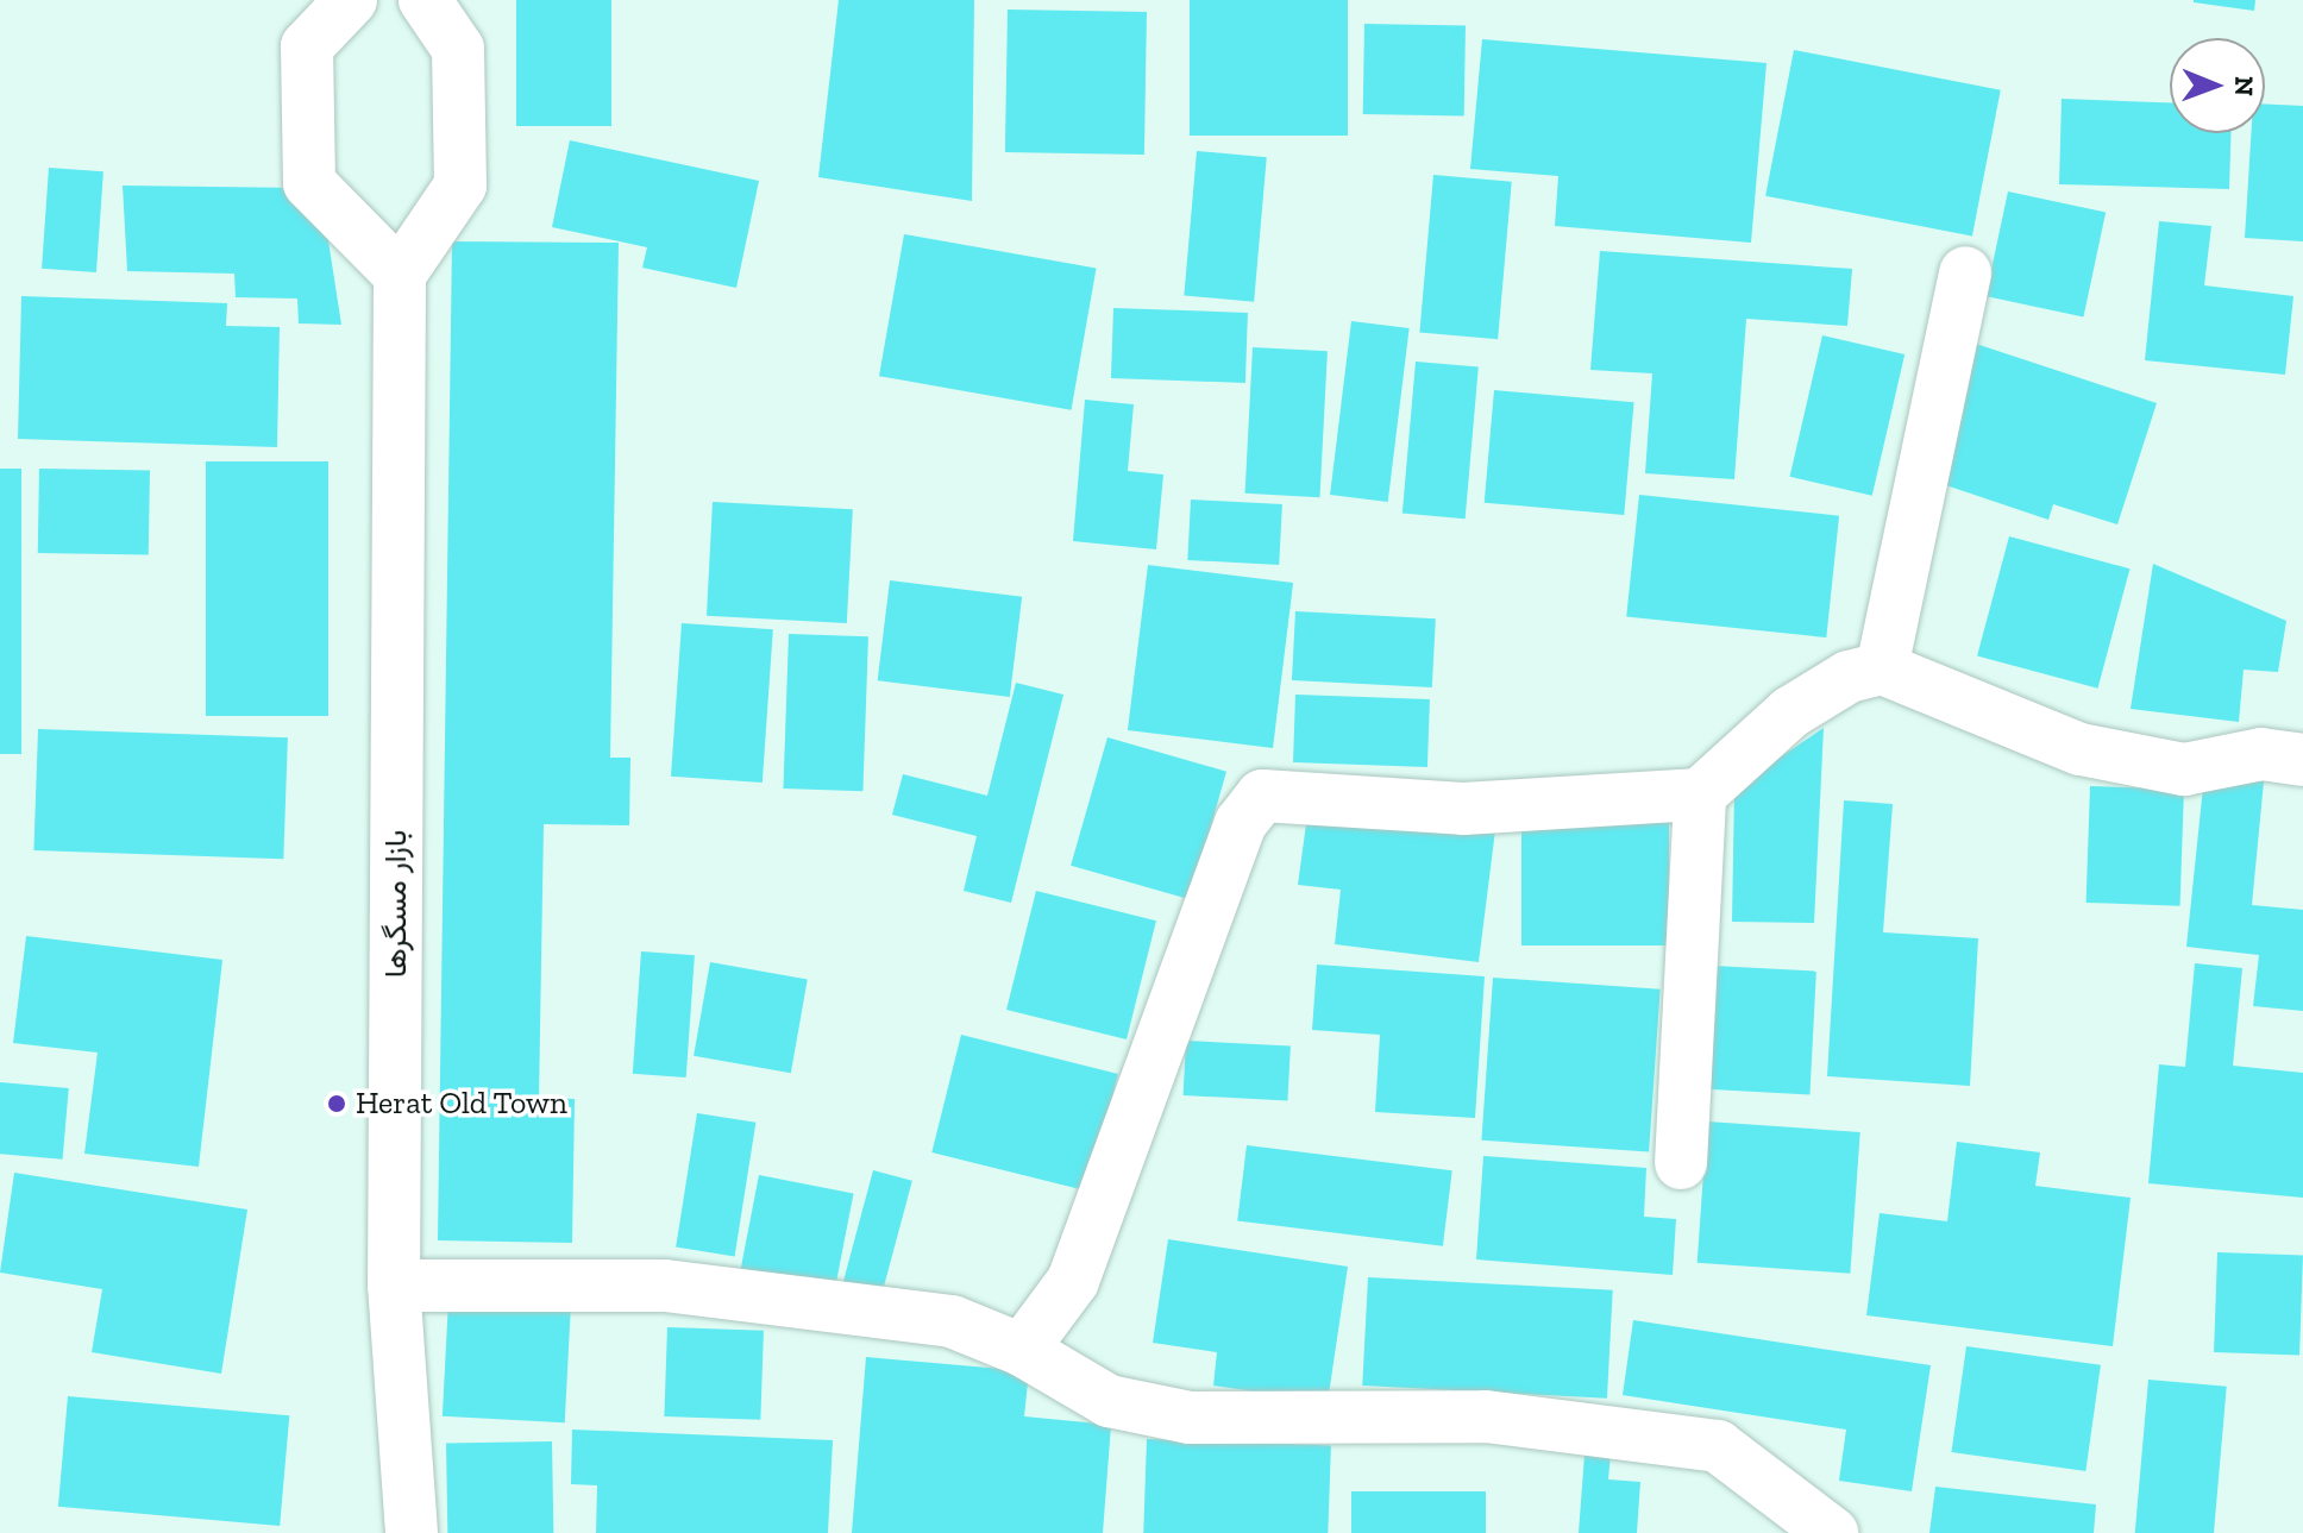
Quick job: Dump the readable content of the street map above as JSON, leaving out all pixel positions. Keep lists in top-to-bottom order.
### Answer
{
  "streets": {
    "street": ["بازار مسگرها"]
  },
  "places": ["Herat Old Town"],
  "north": "right"
}
